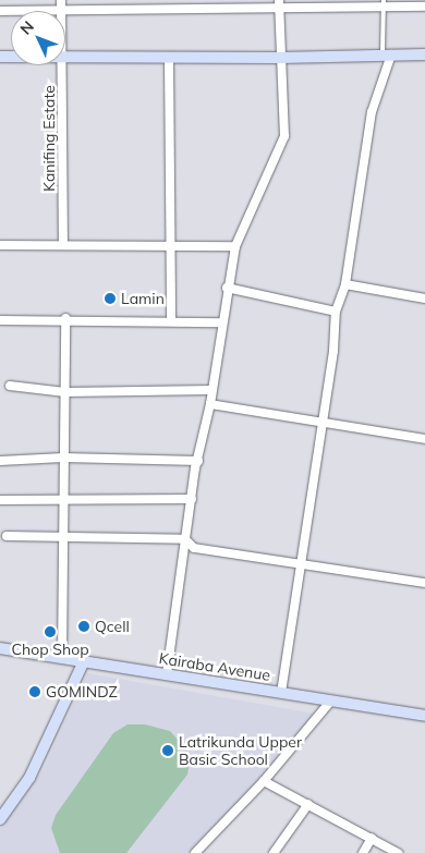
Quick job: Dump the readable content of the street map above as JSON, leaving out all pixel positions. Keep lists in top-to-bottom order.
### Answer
{
  "streets": {
    "street": ["Kanifing Estate", "Kairaba Avenue"]
  },
  "places": [
    "Lamin",
    "Qcell",
    "Chop Shop",
    "GOMINDZ",
    "Latrikunda Upper Basic School"
  ],
  "north": "top left"
}
